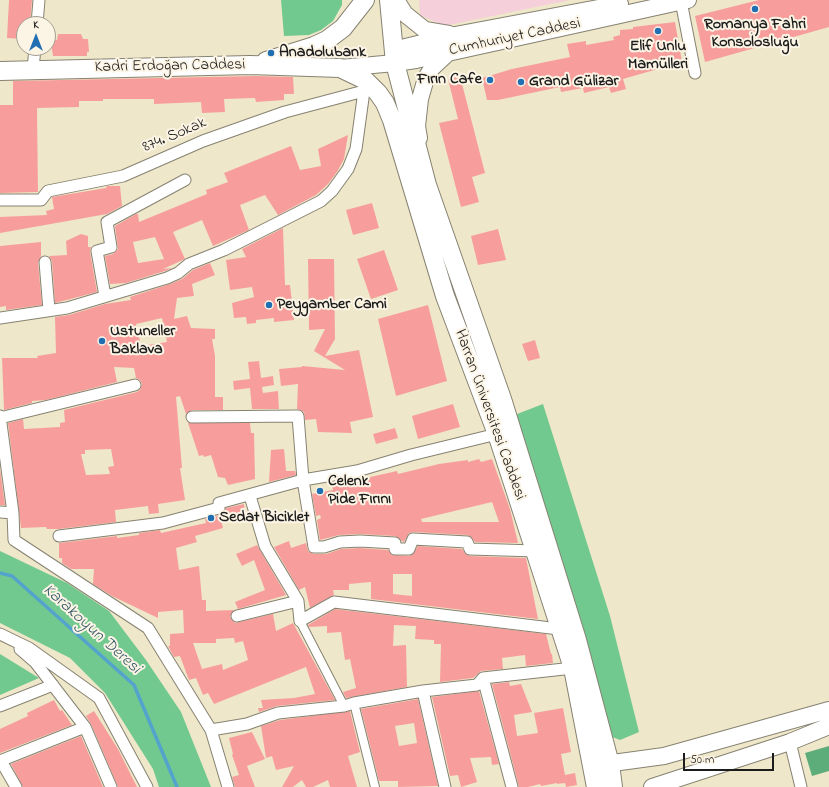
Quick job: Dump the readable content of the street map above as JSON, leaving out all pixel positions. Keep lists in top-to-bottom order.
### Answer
{
  "streets": {
    "main road": ["Cumhuriyet Caddesi", "Kadri Erdoğan Caddesi", "Harran Üniversitesi Caddesi"],
    "street": ["874. Sokak"]
  },
  "crossings": [
    ["Cumhuriyet Caddesi", "Kadri Erdoğan Caddesi"],
    ["Cumhuriyet Caddesi", "Harran Üniversitesi Caddesi"],
    ["Kadri Erdoğan Caddesi", "Harran Üniversitesi Caddesi"]
  ],
  "water": ["Karakoyun Deresi"],
  "places": [
    "Romanya Fahri Konsolosluğu",
    "Elif Unlu Mamülleri",
    "Anadolubank",
    "Fırın Cafe",
    "Grand Gülizar",
    "Peygamber Cami",
    "Ustuneller Baklava",
    "Celenk Pide Fırını",
    "Sedat Biciklet"
  ],
  "scale_bar": "50 m",
  "north": "top"
}
